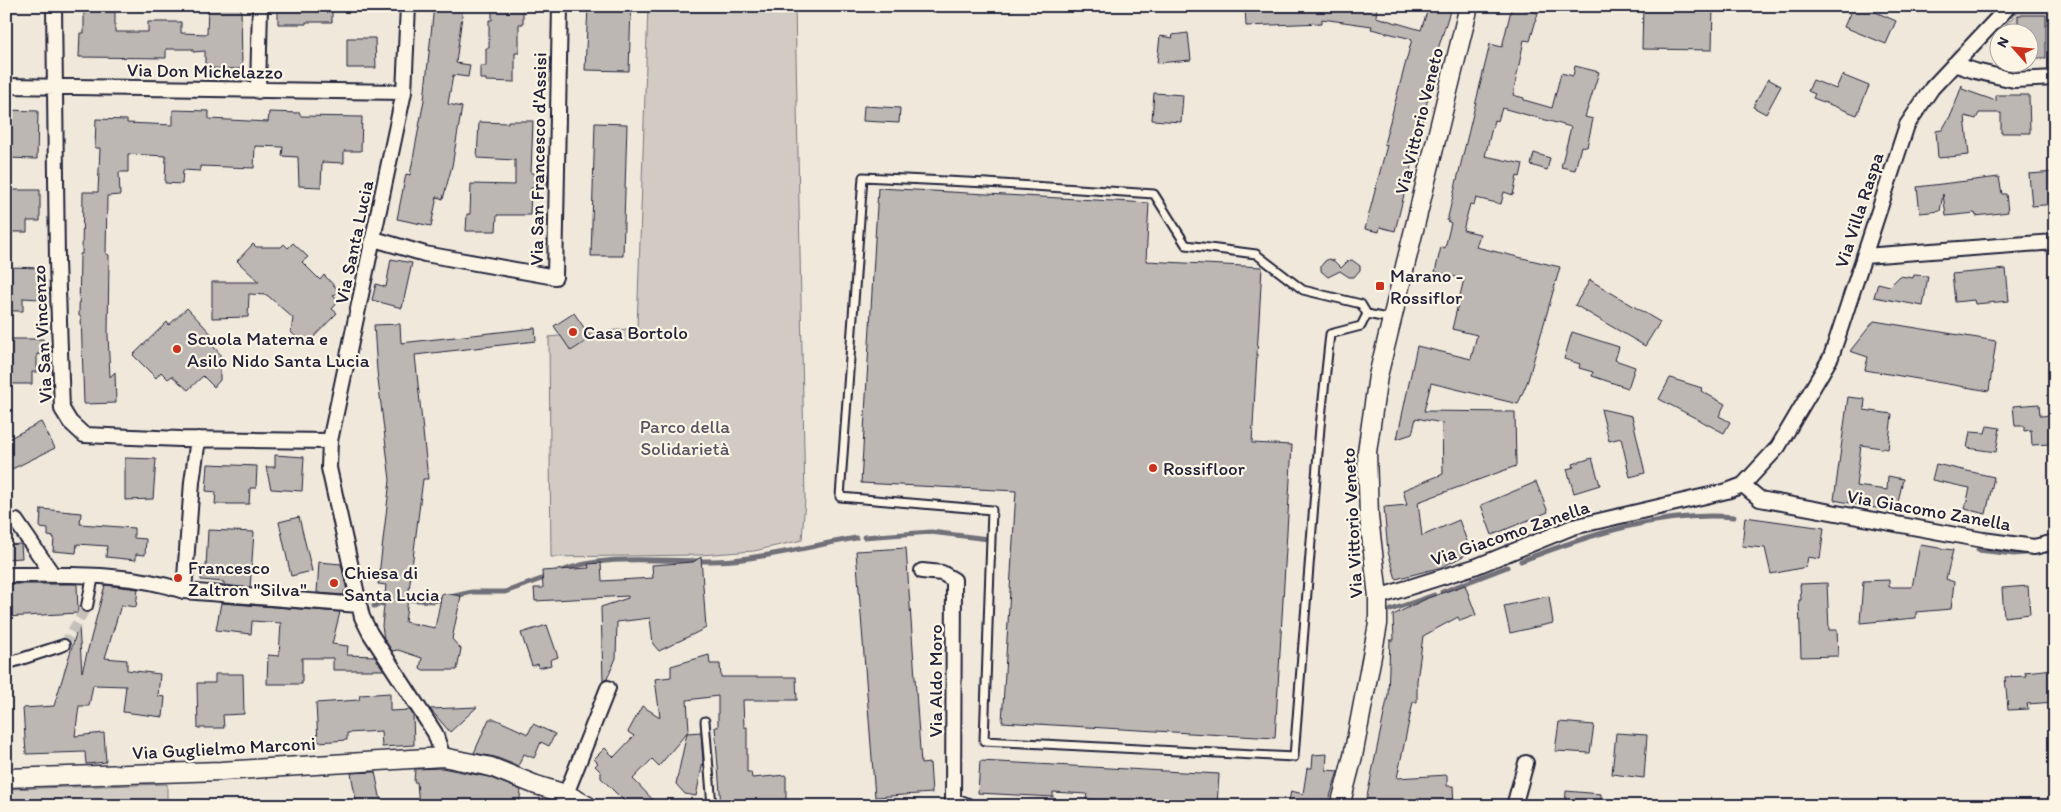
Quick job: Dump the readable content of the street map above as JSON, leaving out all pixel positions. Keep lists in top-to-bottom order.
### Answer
{
  "streets": {
    "street": [
      "Via Don Michelazzo",
      "Via Vittorio Veneto",
      "Via San Francesco d'Assisi",
      "Via Villa Raspa",
      "Via Santa Lucia",
      "Via San Vincenzo",
      "Via Giacomo Zanella",
      "Via Aldo Moro",
      "Via Guglielmo Marconi"
    ]
  },
  "crossings": [
    ["Via Don Michelazzo", "Via Santa Lucia"],
    ["Via Don Michelazzo", "Via San Vincenzo"],
    ["Via Vittorio Veneto", "Via Giacomo Zanella"],
    ["Via San Francesco d'Assisi", "Via Santa Lucia"],
    ["Via Villa Raspa", "Via Giacomo Zanella"],
    ["Via Santa Lucia", "Via San Vincenzo"],
    ["Via Santa Lucia", "Via Guglielmo Marconi"]
  ],
  "parks": ["Parco della Solidarietà"],
  "places": {
    "transit": ["Marano - Rossiflor"],
    "other": [
      "Casa Bortolo",
      "Scuola Materna e Asilo Nido Santa Lucia",
      "Rossifloor",
      "Francesco Zaltron \"Silva\"",
      "Chiesa di Santa Lucia"
    ]
  },
  "north": "top left"
}
